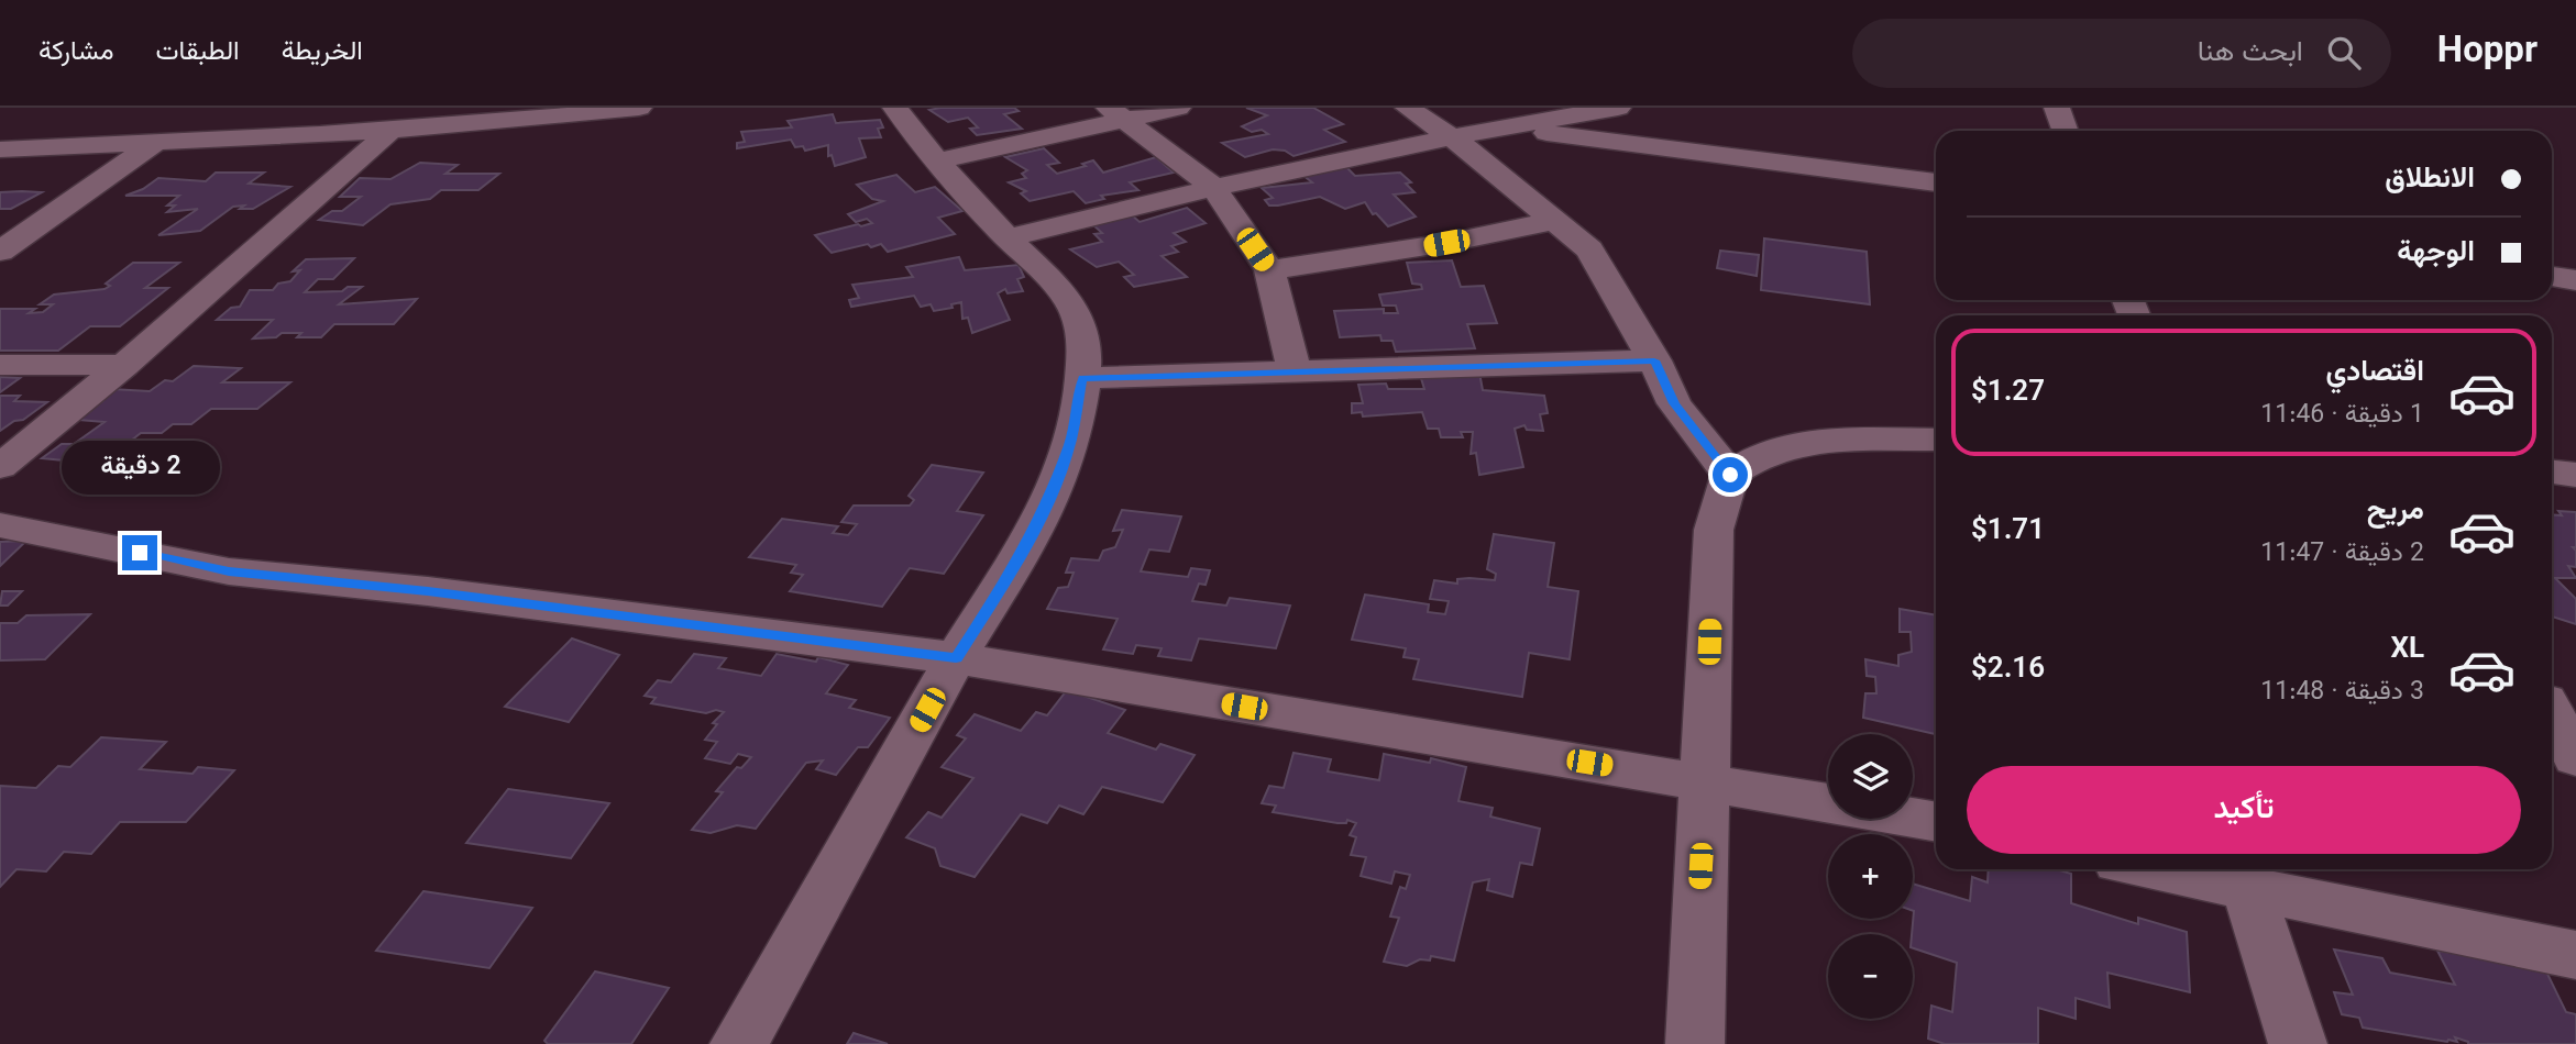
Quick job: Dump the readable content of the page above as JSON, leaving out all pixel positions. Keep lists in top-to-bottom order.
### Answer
{
  "page": {
    "header": "Hoppr",
    "search": "ابحث هنا",
    "nav": ["الخريطة", "الطبقات", "مشاركة"],
    "banner": ["الانطلاق", "الوجهة"],
    "list": [
      {
        "name": "اقتصادي",
        "note": "1 دقيقة · 11:46",
        "value": "$1.27"
      },
      {
        "name": "مريح",
        "note": "2 دقيقة · 11:47",
        "value": "$1.71"
      },
      {
        "name": "XL",
        "note": "3 دقيقة · 11:48",
        "value": "$2.16"
      }
    ],
    "bubble": "2 دقيقة",
    "map_buttons": ["+", "−"],
    "buttons": "تأكيد"
  }
}
